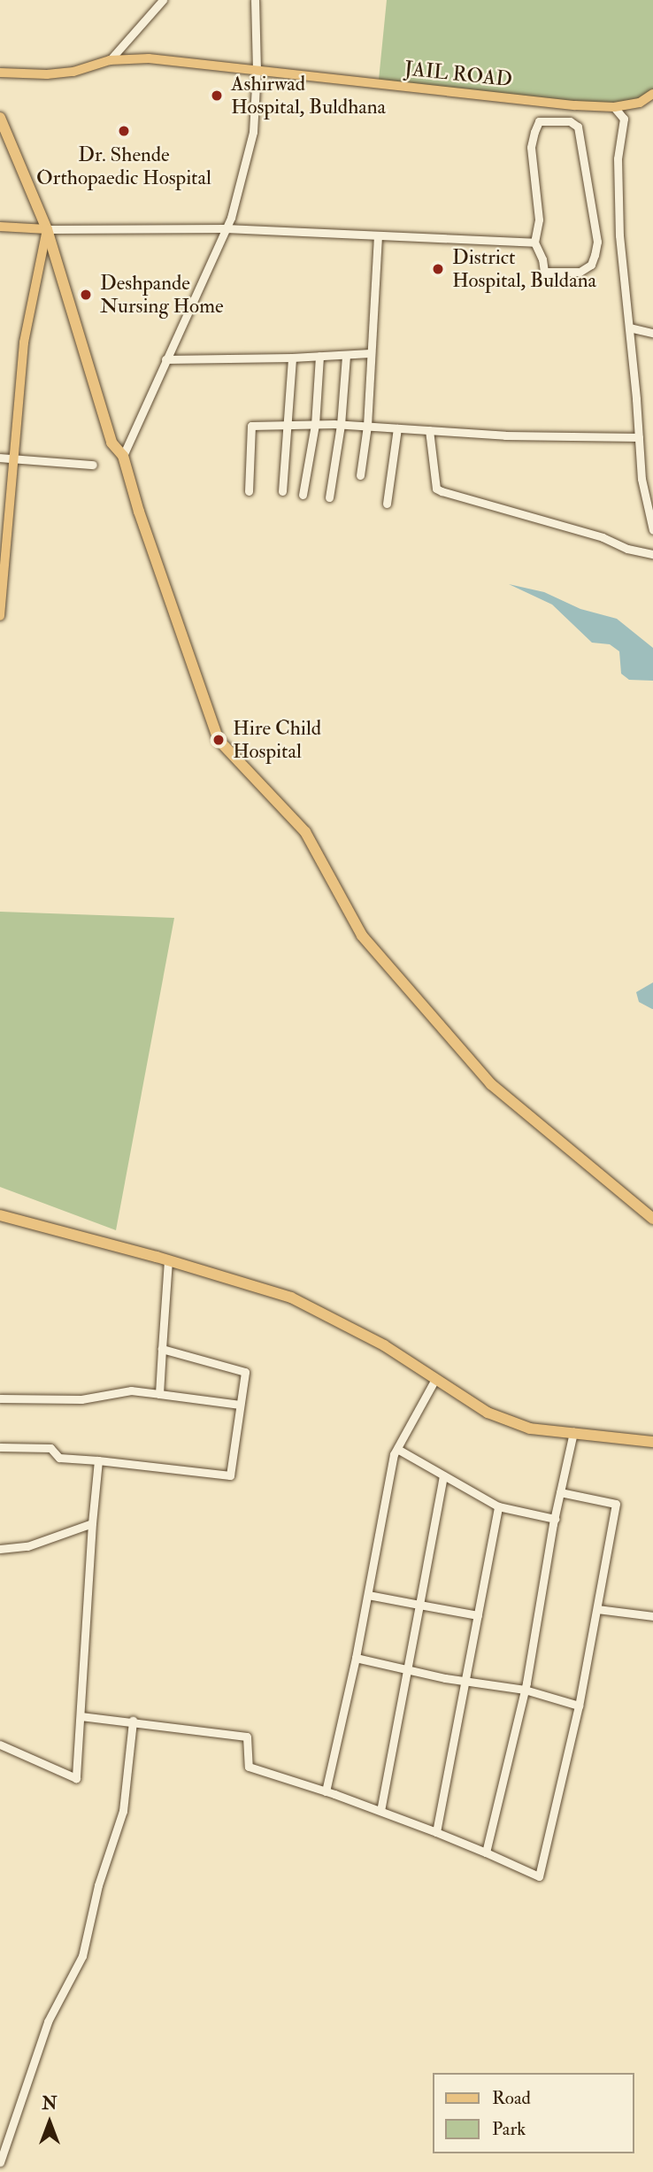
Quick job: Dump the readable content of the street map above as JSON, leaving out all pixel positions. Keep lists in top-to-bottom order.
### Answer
{
  "streets": {
    "main road": ["JAIL ROAD"]
  },
  "places": [
    "Ashirwad Hospital, Buldhana",
    "Dr. Shende Orthopaedic Hospital",
    "District Hospital, Buldana",
    "Deshpande Nursing Home",
    "Hire Child Hospital"
  ],
  "legend": ["Road", "Park"],
  "north": "top"
}
